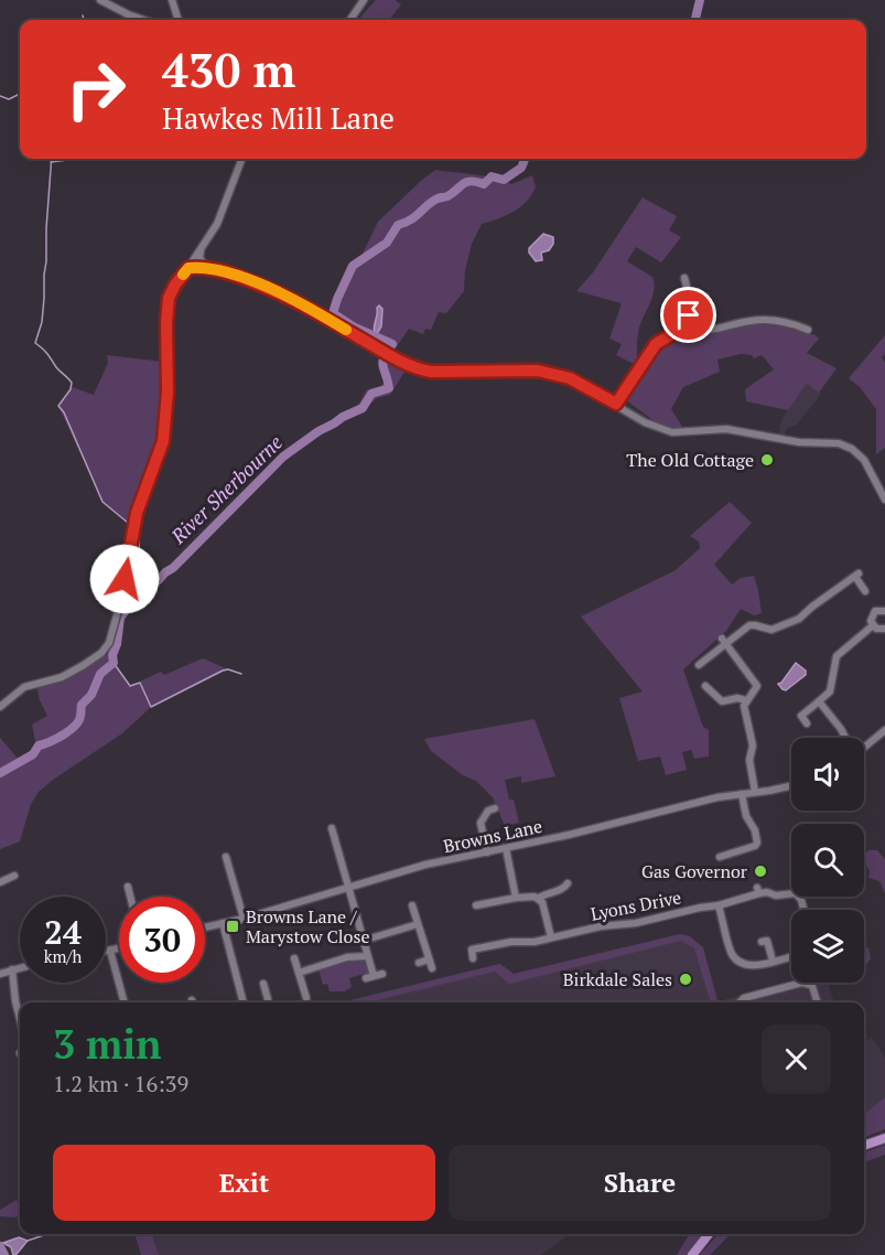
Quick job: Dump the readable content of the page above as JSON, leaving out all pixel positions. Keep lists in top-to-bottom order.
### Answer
{
  "streets": {
    "street": ["Browns Lane", "Lyons Drive"]
  },
  "water": ["River Sherbourne"],
  "places": {
    "other": ["The Old Cottage", "Gas Governor", "Birkdale Sales"],
    "transit": ["Browns Lane / Marystow Close"]
  },
  "page": {
    "turn": ["430 m", "Hawkes Mill Lane"],
    "speed": "24 km/h",
    "limit": "30",
    "heading": ["3 min", "1.2 km · 16:39"],
    "buttons": ["Exit", "Share"]
  }
}
